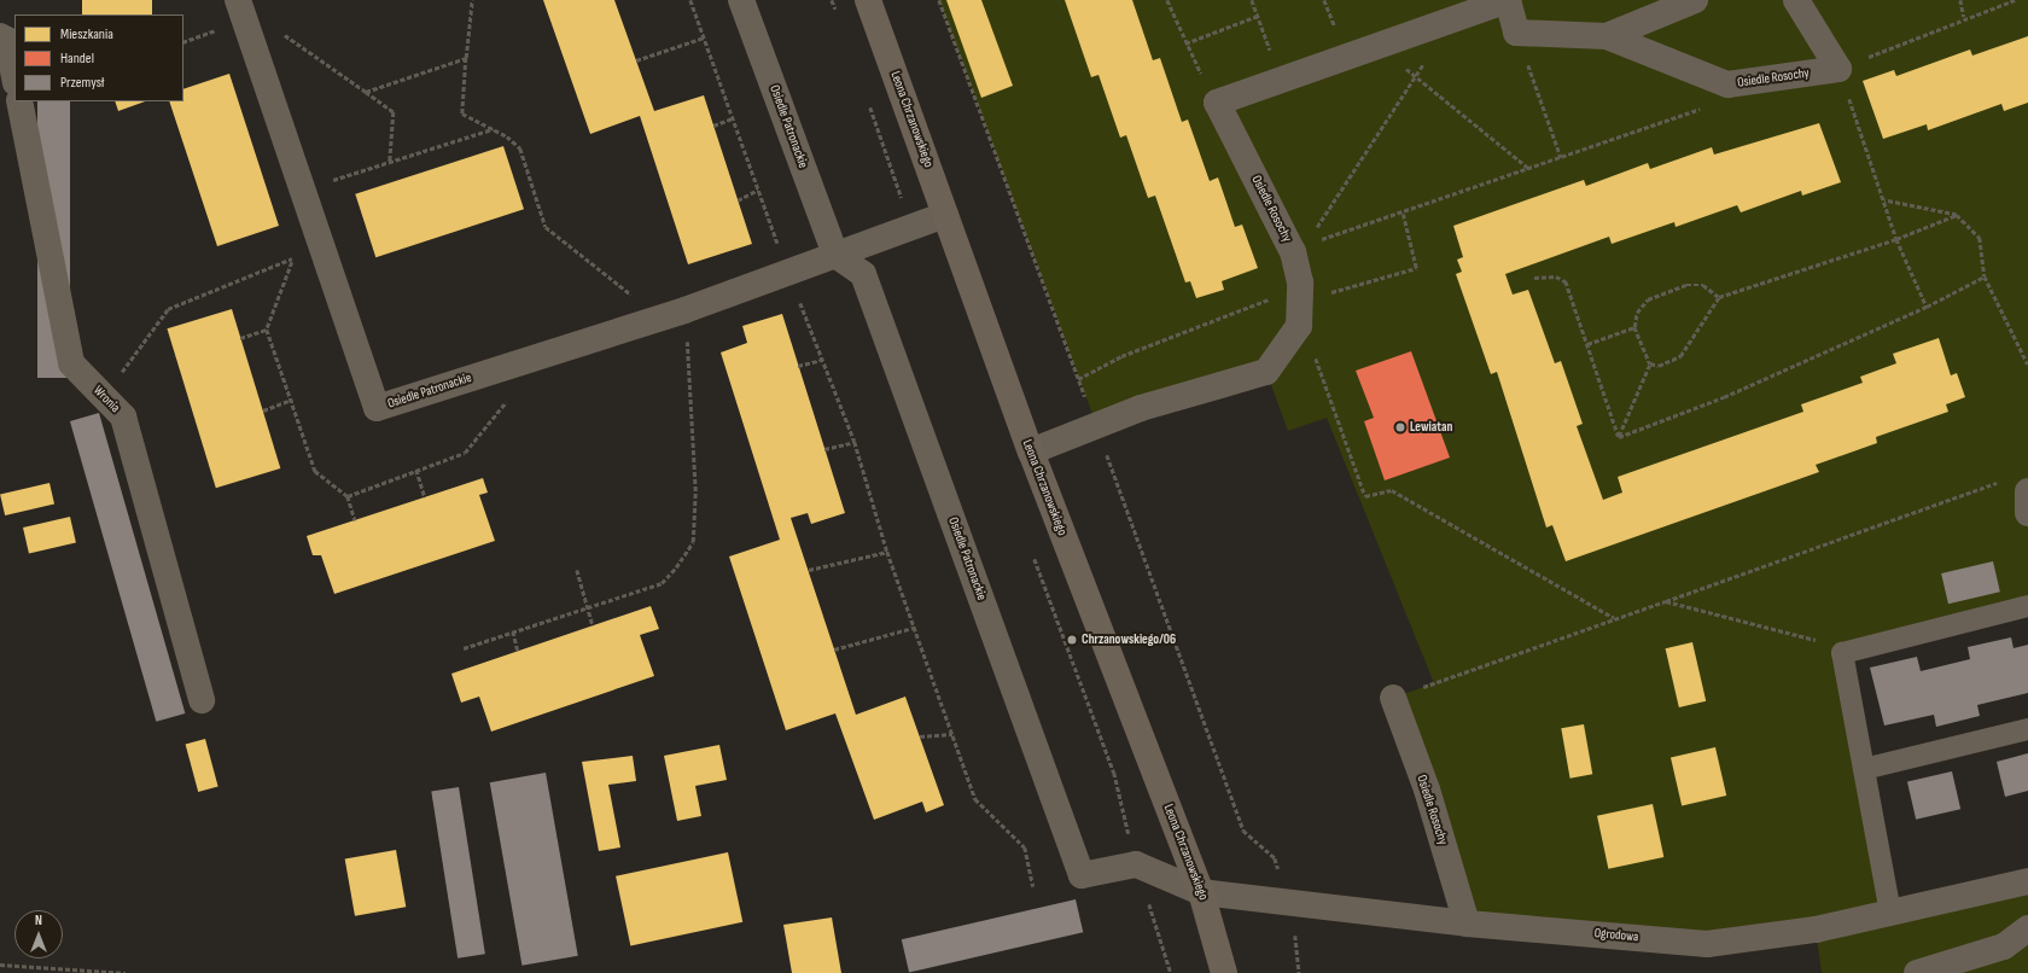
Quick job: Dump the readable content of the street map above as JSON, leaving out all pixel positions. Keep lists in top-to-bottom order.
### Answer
{
  "streets": {
    "street": [
      "Osiedle Rosochy",
      "Leona Chrzanowskiego",
      "Osiedle Patronackie",
      "Wronia",
      "Ogrodowa"
    ]
  },
  "crossings": [
    ["Osiedle Rosochy", "Ogrodowa"],
    ["Leona Chrzanowskiego", "Osiedle Patronackie"],
    ["Leona Chrzanowskiego", "Ogrodowa"],
    ["Osiedle Patronackie", "Ogrodowa"]
  ],
  "places": ["Lewiatan", "Chrzanowskiego/06"],
  "legend": ["Mieszkania", "Handel", "Przemysł"],
  "north": "top"
}
